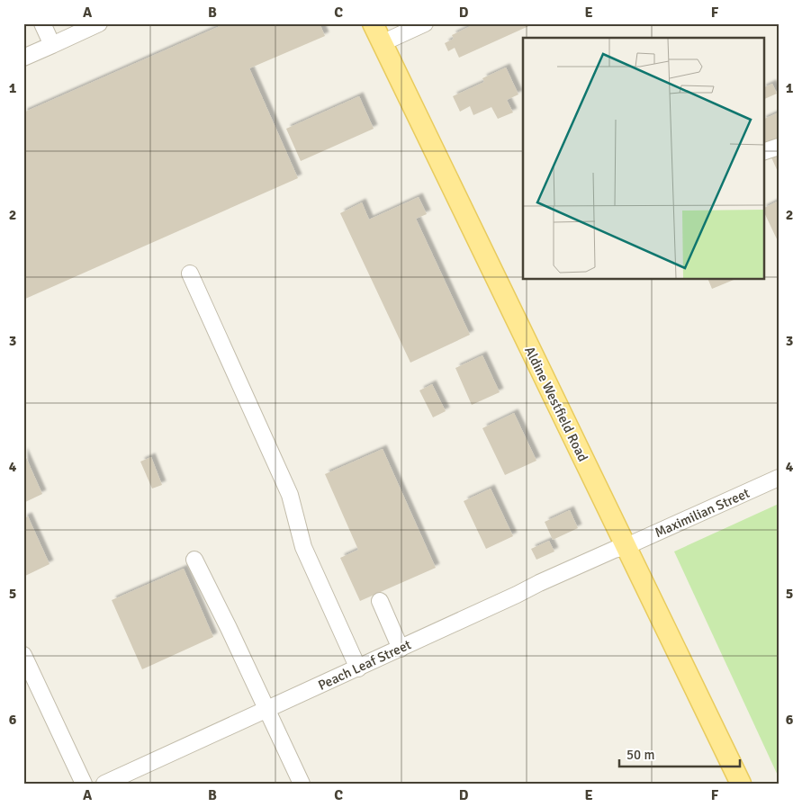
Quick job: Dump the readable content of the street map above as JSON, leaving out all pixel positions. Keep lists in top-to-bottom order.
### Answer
{
  "streets": {
    "main road": ["Aldine Westfield Road"],
    "street": ["Maximilian Street", "Peach Leaf Street"]
  },
  "crossings": [
    ["Aldine Westfield Road", "Maximilian Street"],
    ["Aldine Westfield Road", "Peach Leaf Street"],
    ["Maximilian Street", "Peach Leaf Street"]
  ],
  "scale_bar": "50 m",
  "grid": {
    "columns": [
      "A",
      "B",
      "C",
      "D",
      "E",
      "F"
    ],
    "rows": [
      "1",
      "2",
      "3",
      "4",
      "5",
      "6"
    ]
  }
}
